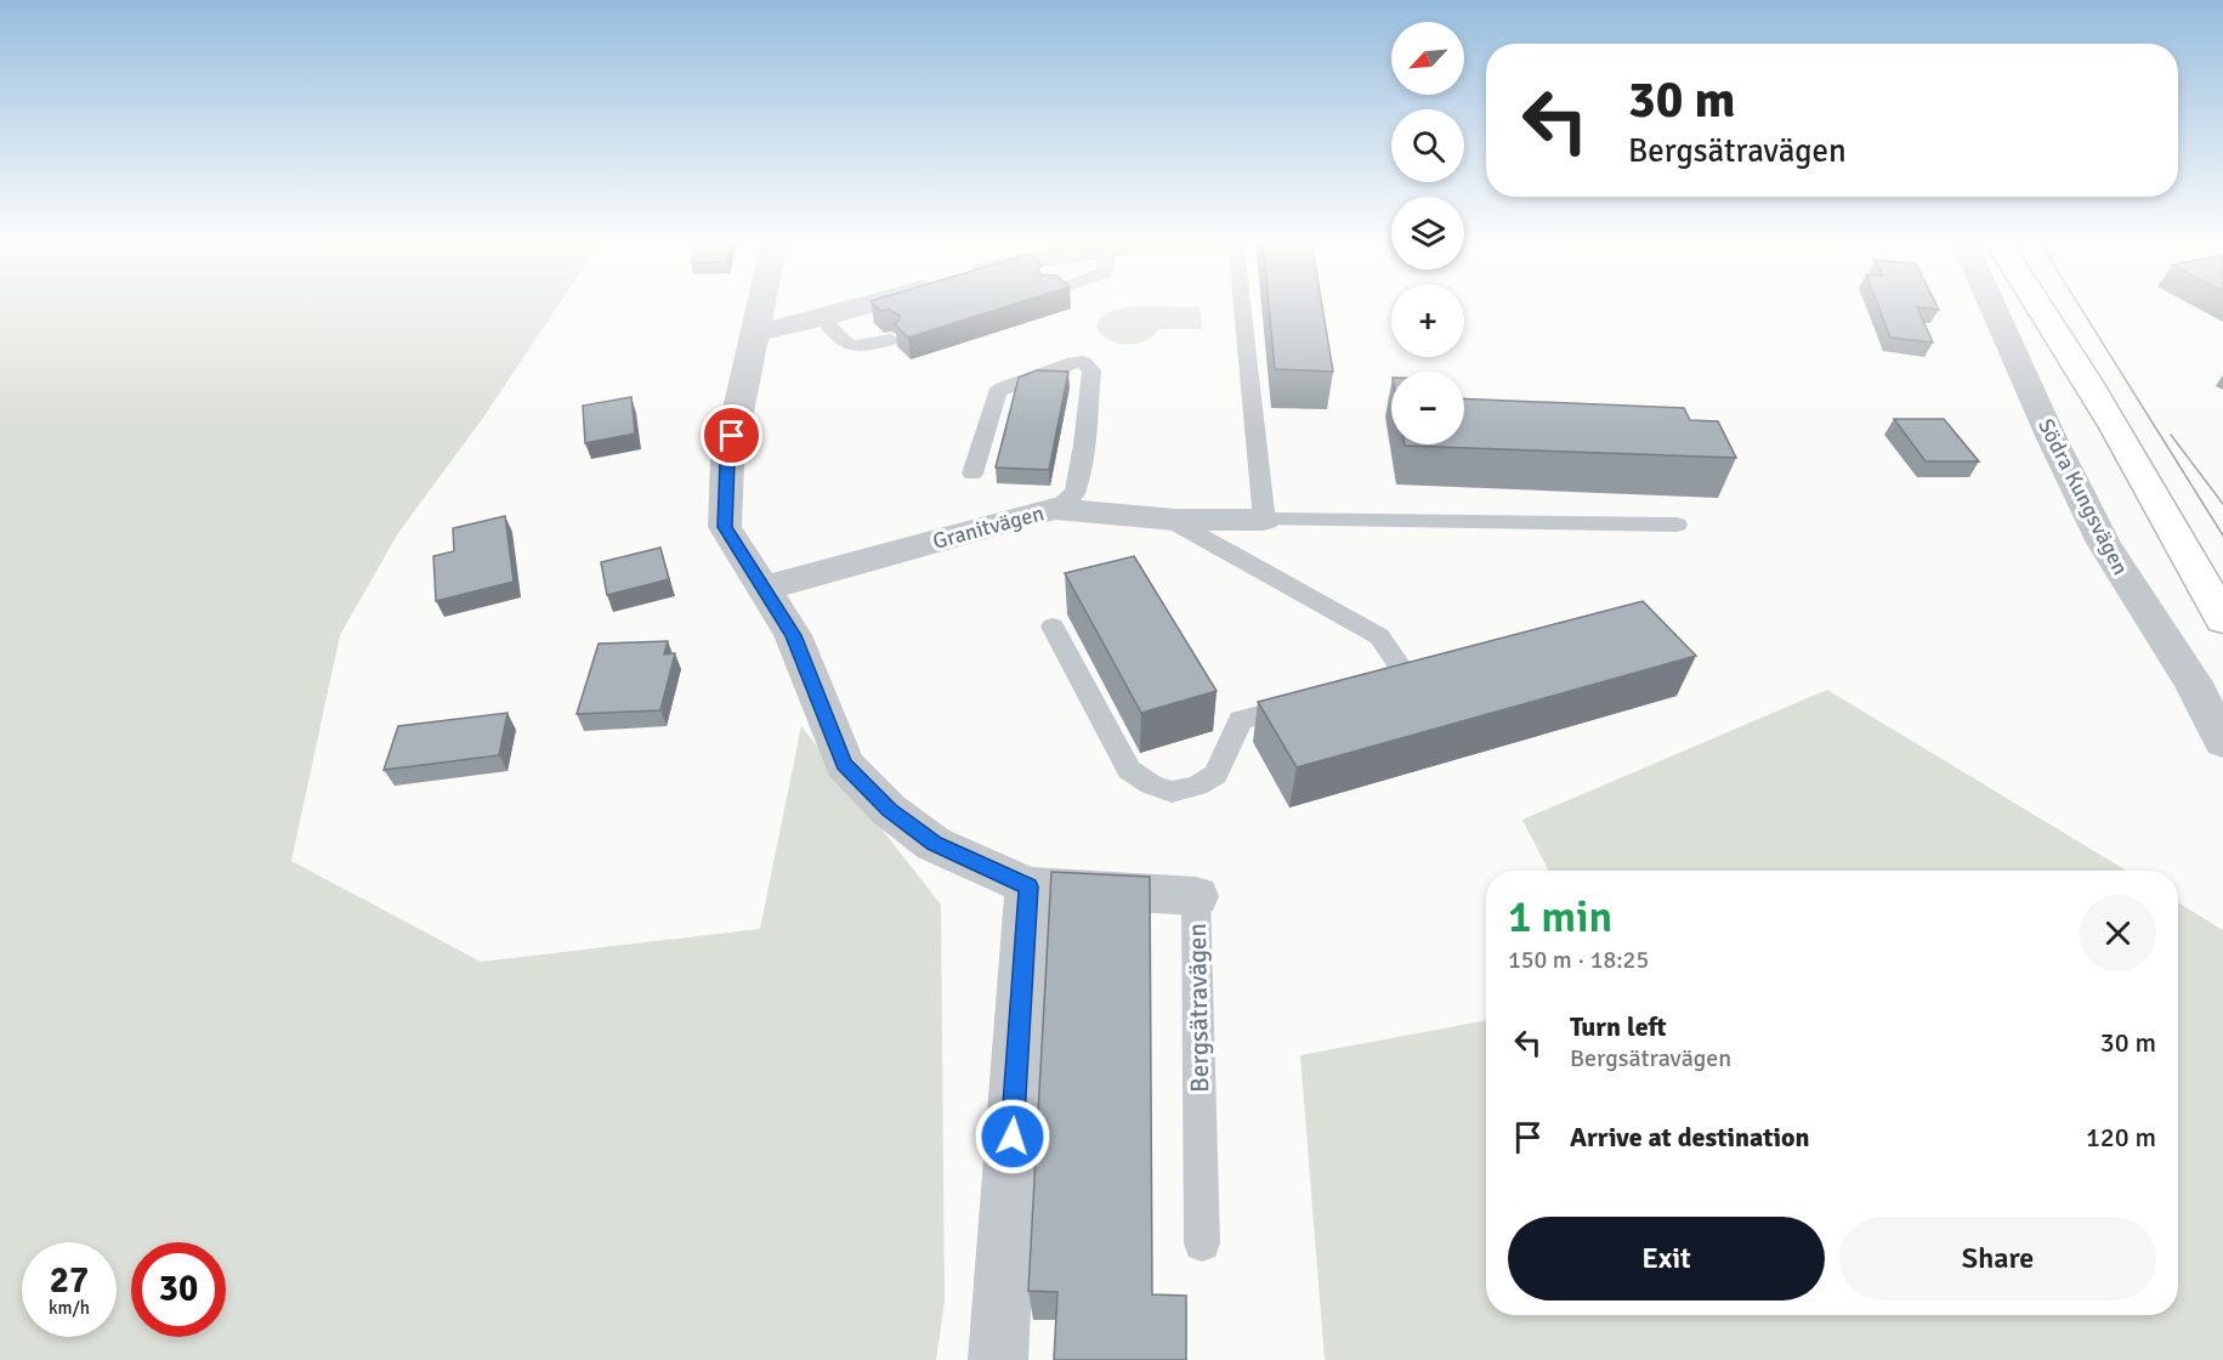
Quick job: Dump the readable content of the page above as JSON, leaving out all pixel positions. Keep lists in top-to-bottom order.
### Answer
{
  "streets": {
    "street": ["Södra Kungsvägen", "Granitvägen", "Bergsätravägen"]
  },
  "crossings": [
    ["Granitvägen", "Bergsätravägen"]
  ],
  "north": "bottom left",
  "page": {
    "map_buttons": ["+", "−"],
    "turn": ["30 m", "Bergsätravägen"],
    "heading": ["1 min", "150 m · 18:25"],
    "list": [
      {
        "name": "Turn left",
        "note": "Bergsätravägen",
        "value": "30 m"
      },
      {
        "name": "Arrive at destination",
        "value": "120 m"
      }
    ],
    "buttons": ["Exit", "Share"],
    "speed": "27 km/h",
    "limit": "30"
  }
}
